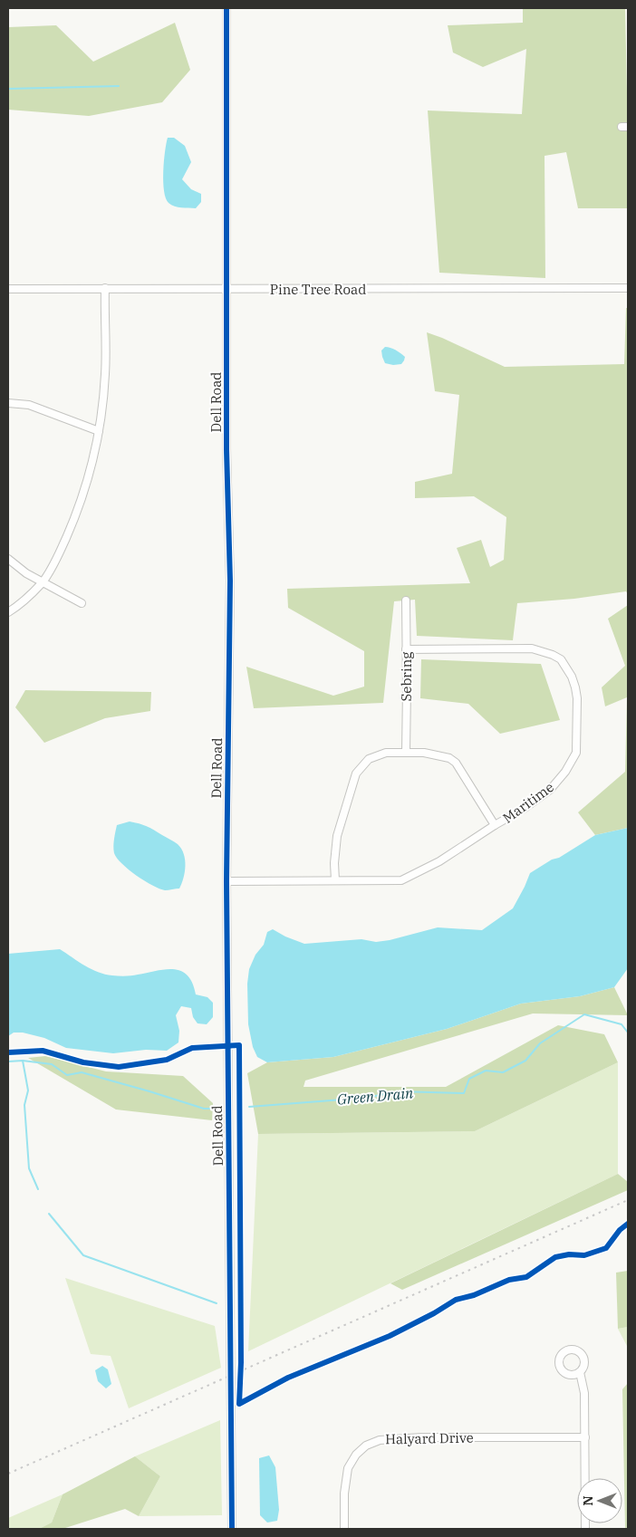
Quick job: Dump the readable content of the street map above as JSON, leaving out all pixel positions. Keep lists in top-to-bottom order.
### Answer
{
  "streets": {
    "street": [
      "Pine Tree Road",
      "Dell Road",
      "Sebring",
      "Maritime",
      "Halyard Drive"
    ]
  },
  "crossings": [
    ["Pine Tree Road", "Dell Road"],
    ["Dell Road", "Maritime"],
    ["Sebring", "Maritime"]
  ],
  "water": ["Green Drain"],
  "north": "left"
}
